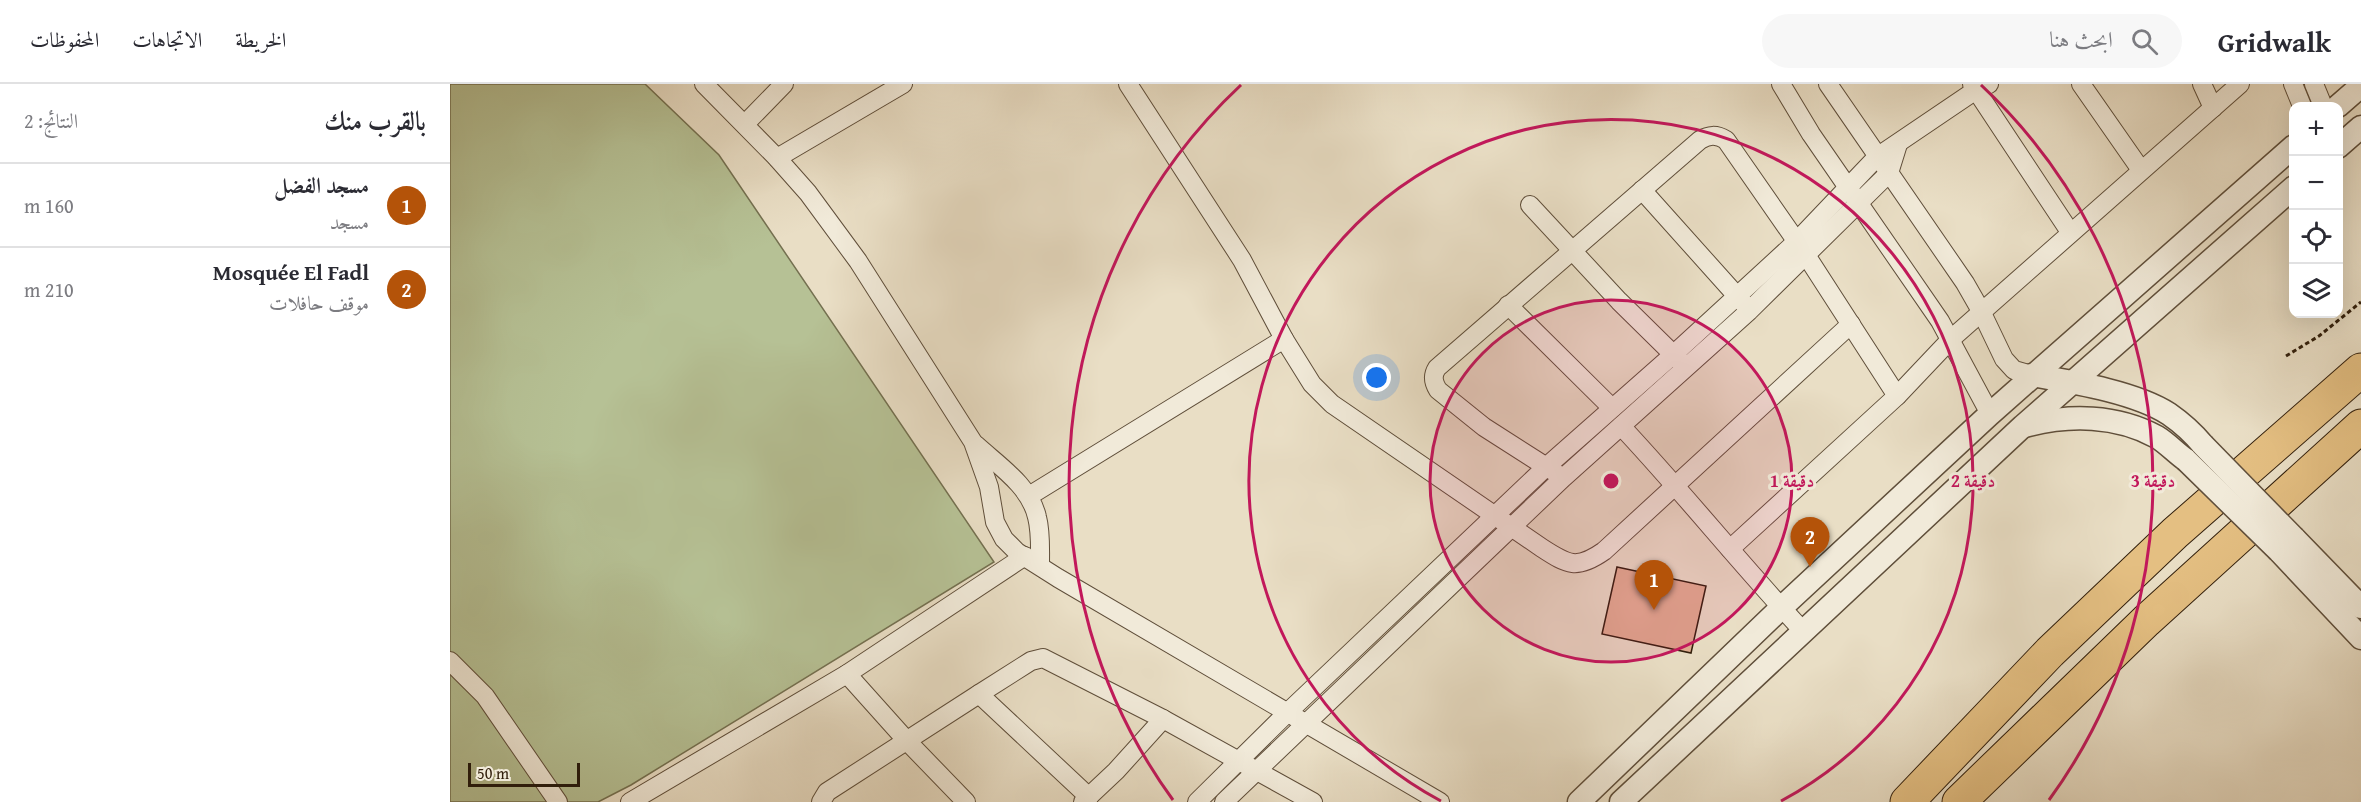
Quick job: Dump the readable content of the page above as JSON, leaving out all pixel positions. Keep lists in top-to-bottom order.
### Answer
{
  "scale_bar": "50 m",
  "page": {
    "header": "Gridwalk",
    "search": "ابحث هنا",
    "nav": ["الخريطة", "الاتجاهات", "المحفوظات"],
    "heading": ["بالقرب منك", "النتائج: 2"],
    "map_buttons": ["+", "−"],
    "list": [
      {
        "mark": "1",
        "name": "مسجد الفضل",
        "note": "مسجد",
        "value": "160 m"
      },
      {
        "mark": "2",
        "name": "Mosquée El Fadl",
        "note": "موقف حافلات",
        "value": "210 m"
      }
    ],
    "pins": ["2", "1"],
    "scale": "50 m"
  },
  "rings": ["1 دقيقة", "2 دقيقة", "3 دقيقة"]
}
